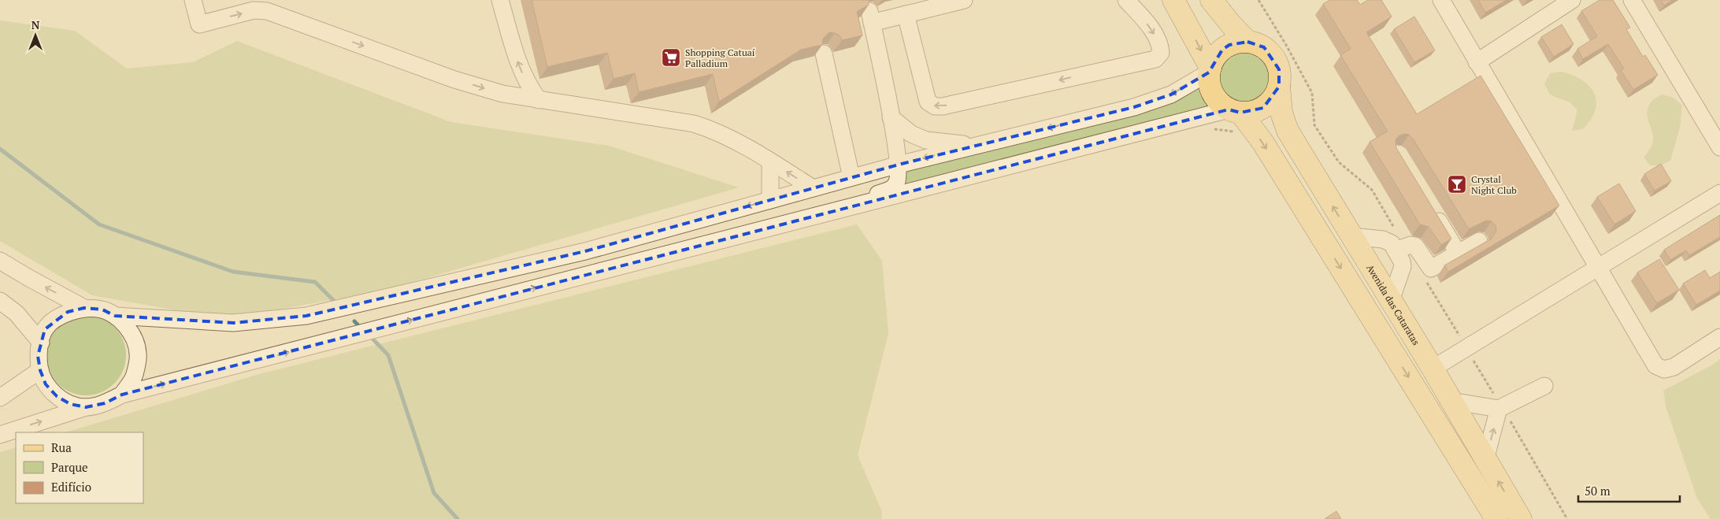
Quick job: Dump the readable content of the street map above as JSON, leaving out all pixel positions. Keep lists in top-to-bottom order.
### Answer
{
  "streets": {
    "main road": ["Avenida das Cataratas"]
  },
  "places": {
    "supermarket": ["Shopping Catuaí Palladium"],
    "bar": ["Crystal Night Club"]
  },
  "legend": ["Rua", "Parque", "Edifício"],
  "scale_bar": "50 m",
  "north": "top"
}
